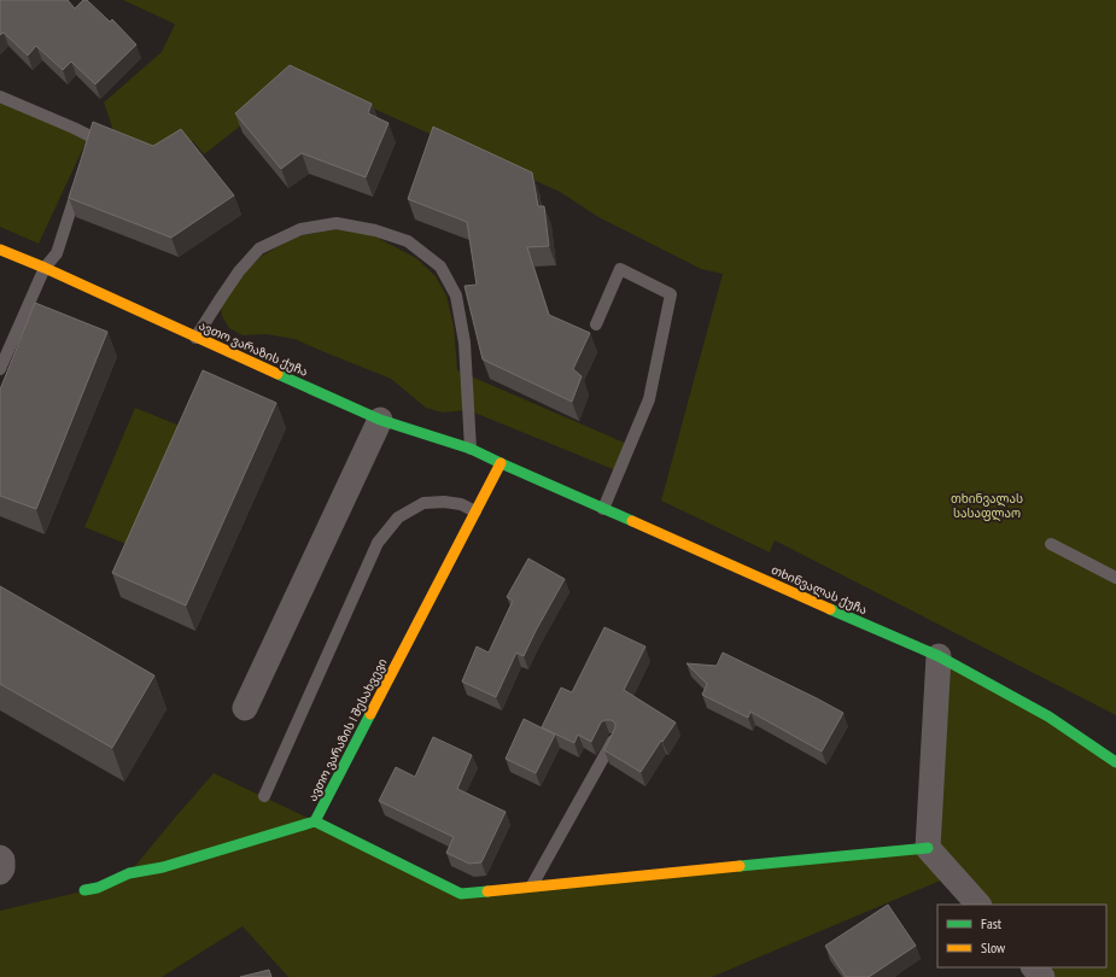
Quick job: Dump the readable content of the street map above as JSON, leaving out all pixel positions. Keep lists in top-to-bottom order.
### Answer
{
  "streets": {
    "street": ["ავთო ვარაზის ქუჩა", "თხინვალას ქუჩა", "ავთო ვარაზის I შესახვევი"]
  },
  "crossings": [
    ["ავთო ვარაზის ქუჩა", "თხინვალას ქუჩა"],
    ["ავთო ვარაზის ქუჩა", "ავთო ვარაზის I შესახვევი"],
    ["თხინვალას ქუჩა", "ავთო ვარაზის I შესახვევი"]
  ],
  "parks": ["თხინვალას სასაფლაო"],
  "legend": ["Fast", "Slow"]
}
